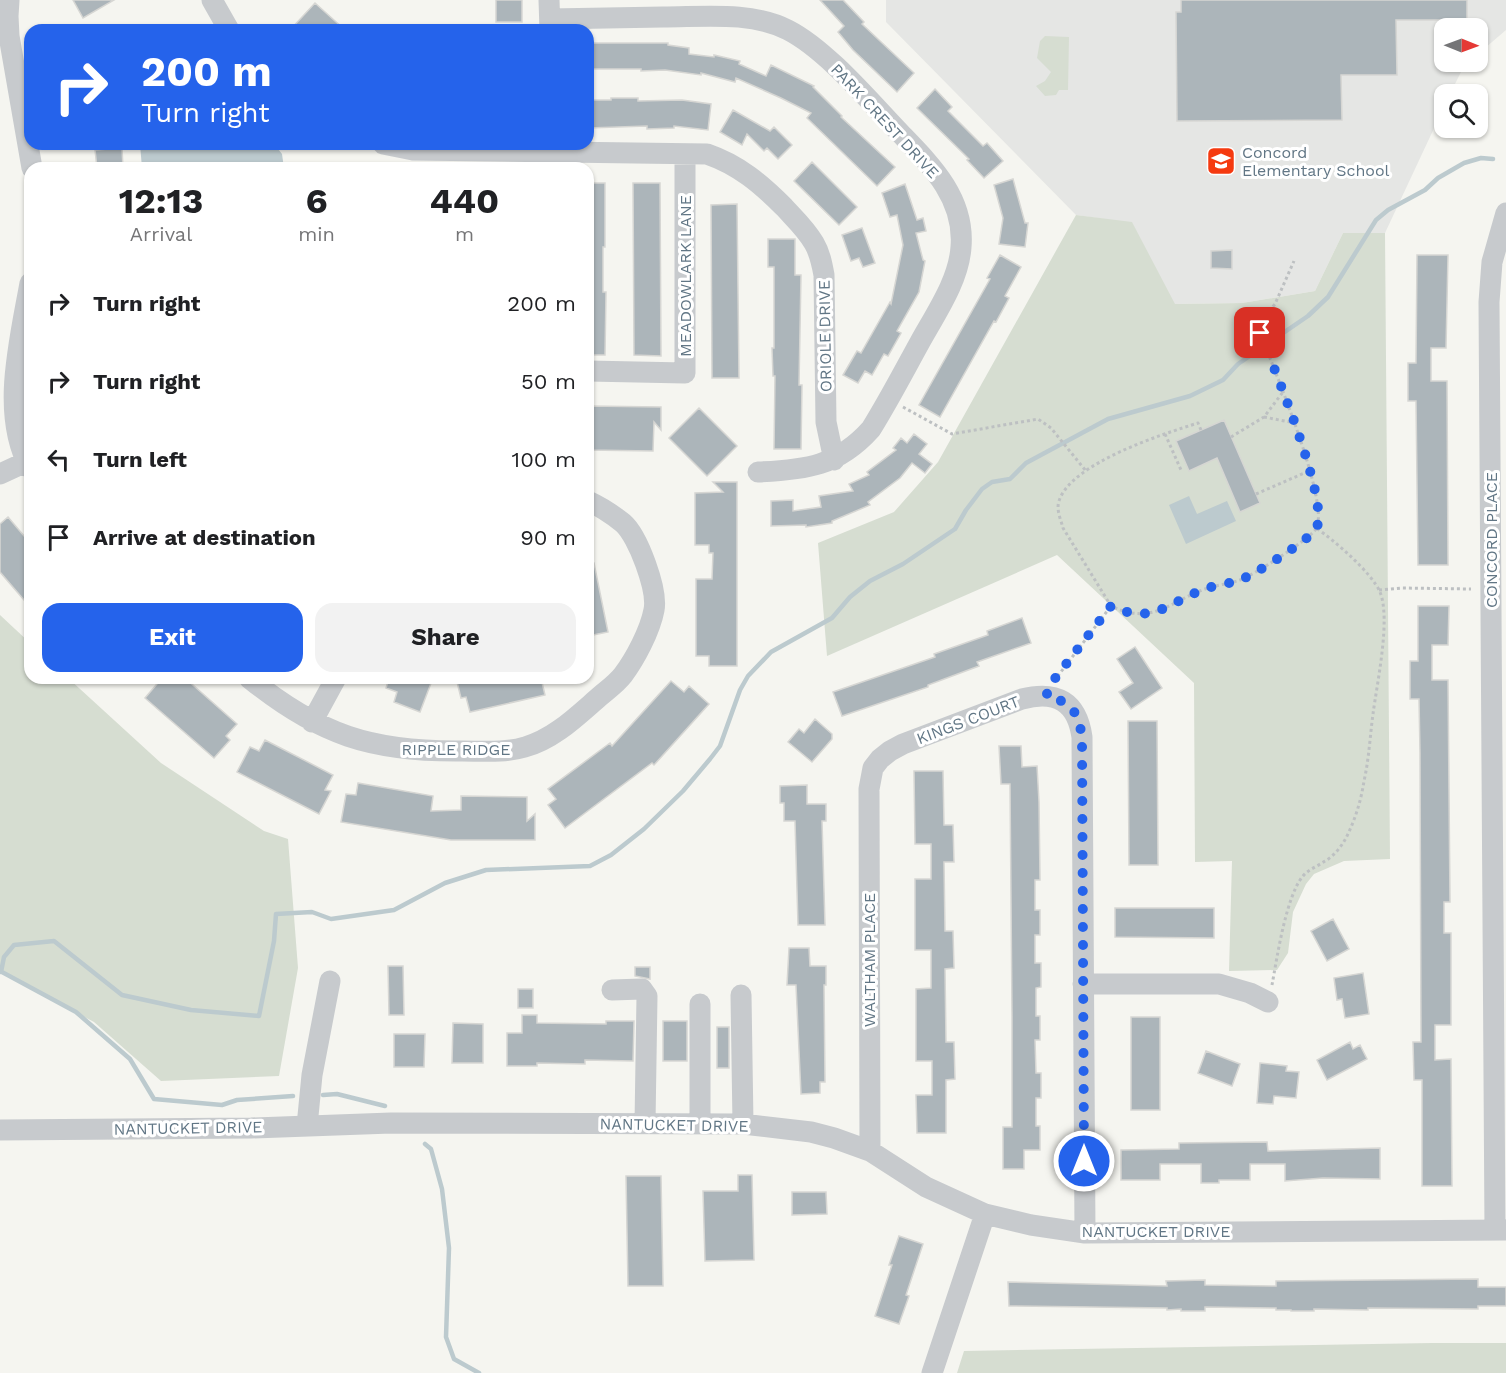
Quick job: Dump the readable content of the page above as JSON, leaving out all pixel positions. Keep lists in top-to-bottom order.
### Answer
{
  "streets": {
    "street": [
      "PARK CREST DRIVE",
      "MEADOWLARK LANE",
      "ORIOLE DRIVE",
      "CONCORD PLACE",
      "KINGS COURT",
      "RIPPLE RIDGE",
      "WALTHAM PLACE",
      "NANTUCKET DRIVE"
    ]
  },
  "crossings": [
    ["PARK CREST DRIVE", "ORIOLE DRIVE"],
    ["MEADOWLARK LANE", "ORIOLE DRIVE"],
    ["CONCORD PLACE", "NANTUCKET DRIVE"],
    ["KINGS COURT", "WALTHAM PLACE"],
    ["WALTHAM PLACE", "NANTUCKET DRIVE"]
  ],
  "places": {
    "school or university": ["Concord Elementary School"]
  },
  "north": "right",
  "page": {
    "turn": ["200 m", "Turn right"],
    "eta": [
      "12:13",
      "Arrival",
      "6",
      "min",
      "440",
      "m"
    ],
    "list": [
      {
        "name": "Turn right",
        "value": "200 m"
      },
      {
        "name": "Turn right",
        "value": "50 m"
      },
      {
        "name": "Turn left",
        "value": "100 m"
      },
      {
        "name": "Arrive at destination",
        "value": "90 m"
      }
    ],
    "buttons": ["Exit", "Share"]
  }
}
